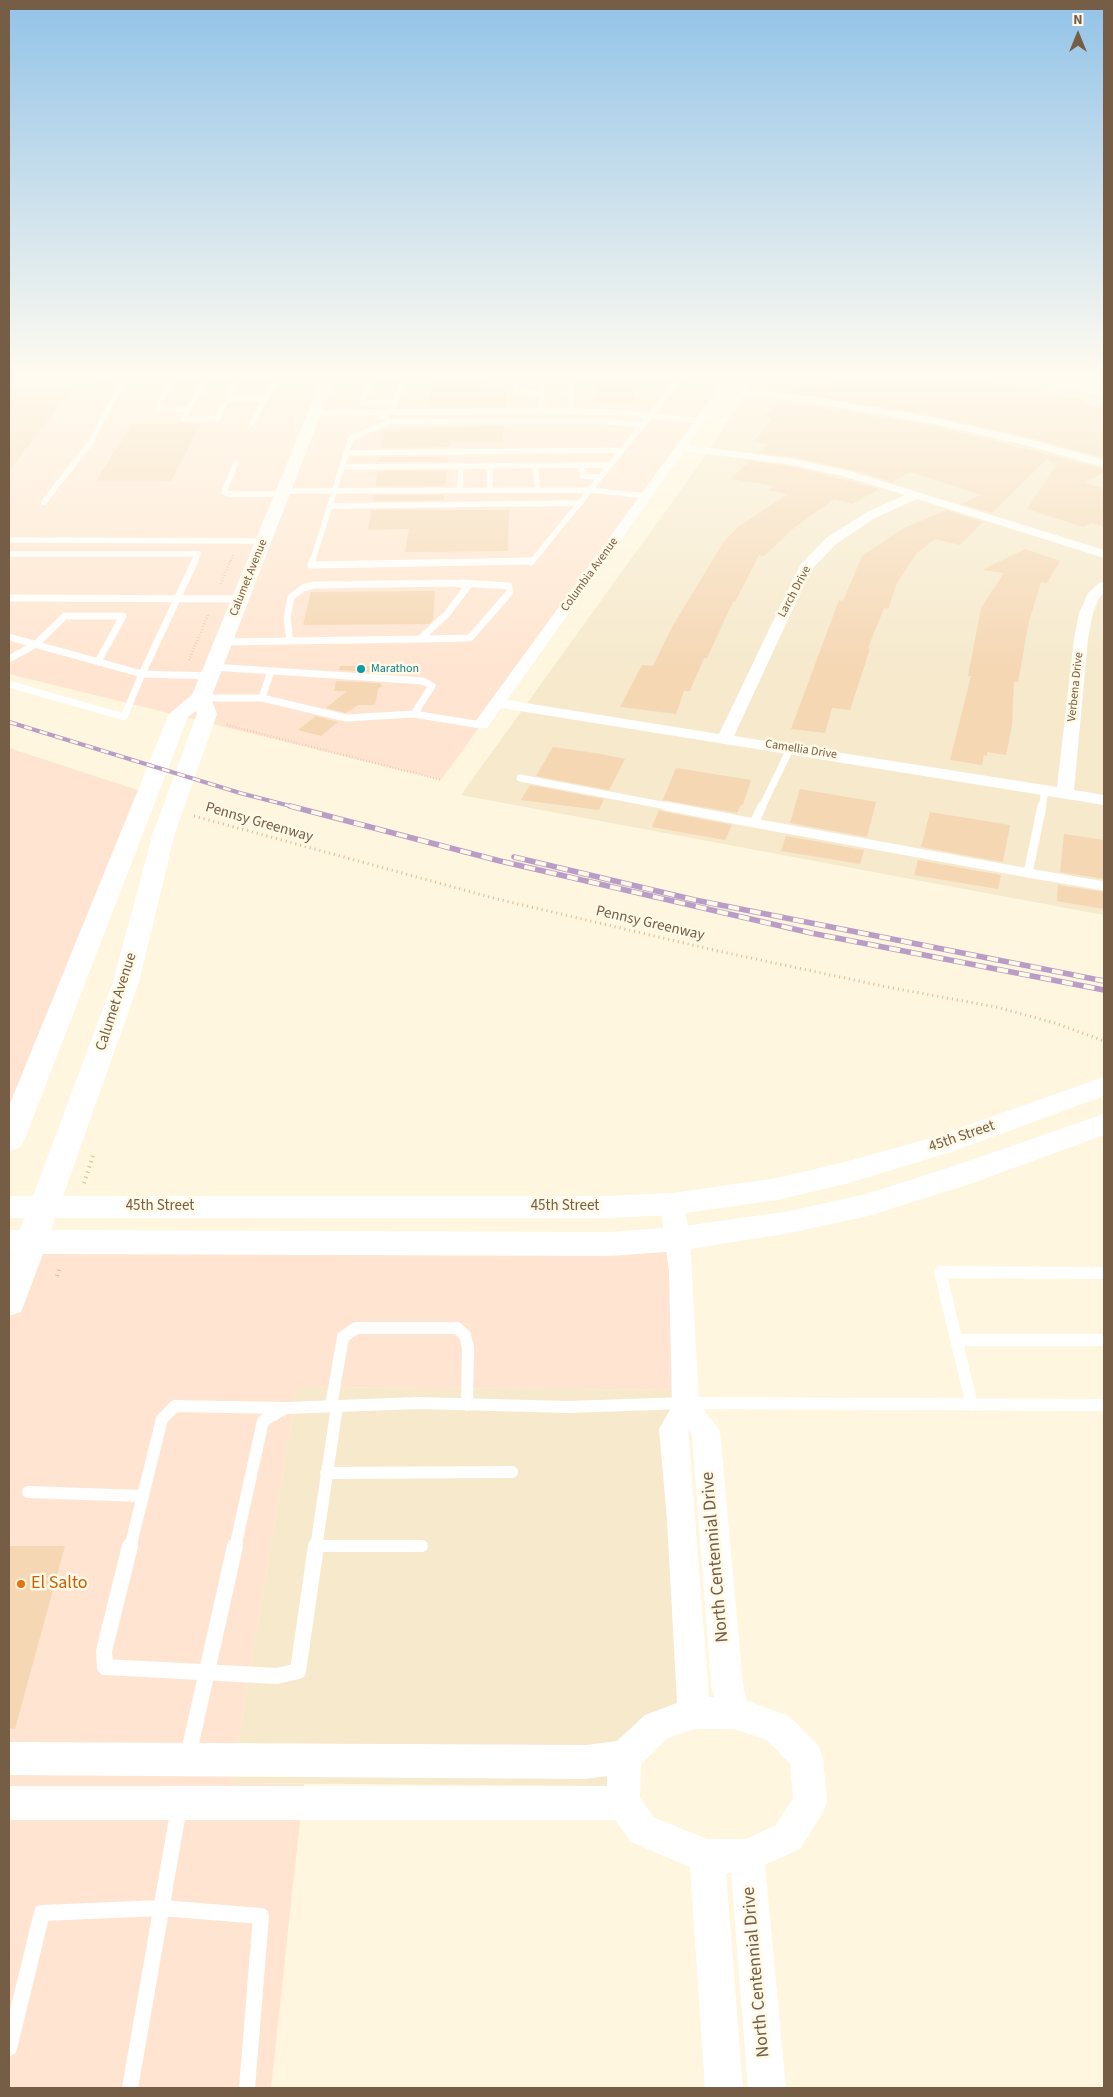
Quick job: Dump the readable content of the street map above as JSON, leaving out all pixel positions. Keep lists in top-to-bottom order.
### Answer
{
  "streets": {
    "main road": ["Calumet Avenue", "45th Street"],
    "street": [
      "Columbia Avenue",
      "Larch Drive",
      "Verbena Drive",
      "Camellia Drive",
      "North Centennial Drive"
    ],
    "path": ["Pennsy Greenway"]
  },
  "crossings": [
    ["Columbia Avenue", "Camellia Drive"],
    ["Calumet Avenue", "45th Street"],
    ["Larch Drive", "Camellia Drive"],
    ["Verbena Drive", "Camellia Drive"]
  ],
  "places": ["Marathon", "El Salto"],
  "north": "top"
}
